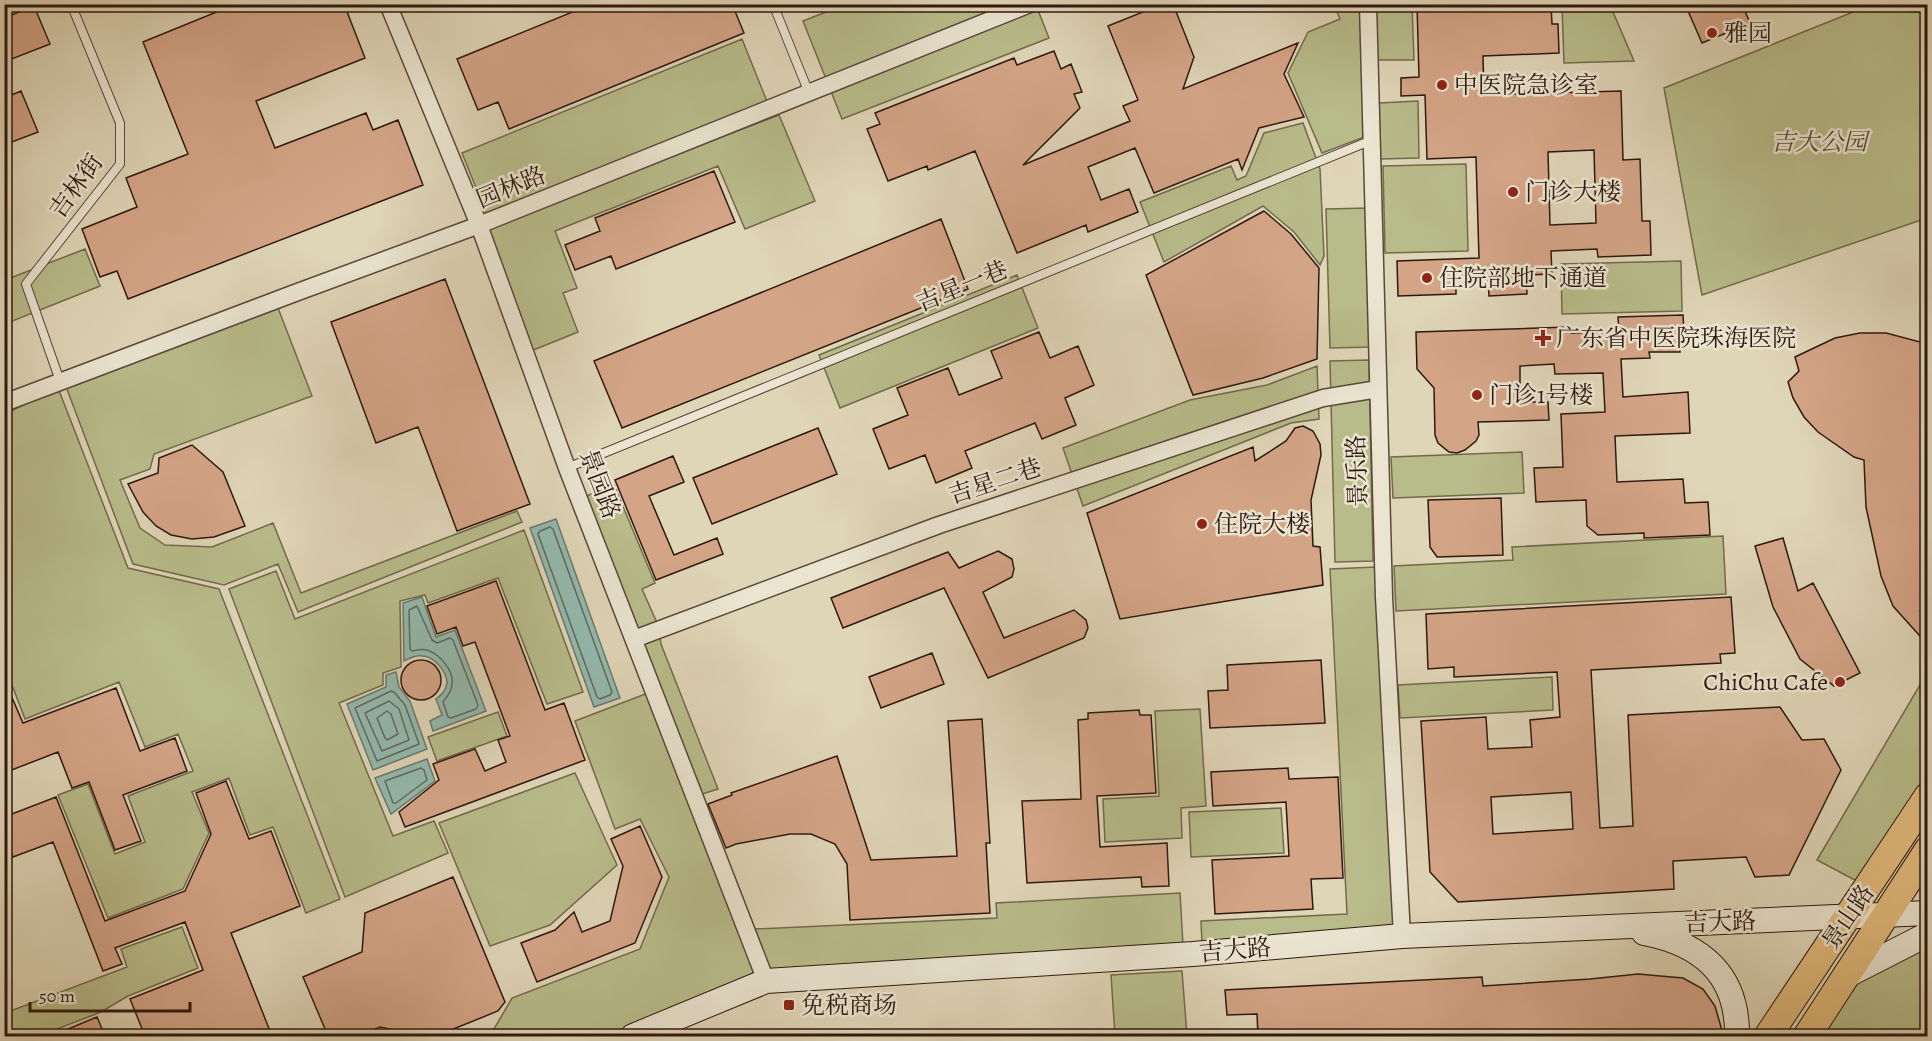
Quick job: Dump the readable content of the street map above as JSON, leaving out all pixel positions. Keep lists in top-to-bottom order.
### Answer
{
  "streets": {
    "main road": ["景山路", "吉大路"],
    "street": [
      "园林路",
      "景乐路",
      "吉星二巷",
      "景园路"
    ],
    "lane": ["吉林街", "吉星一巷"]
  },
  "crossings": [
    ["吉林街", "园林路"],
    ["园林路", "景园路"],
    ["吉星一巷", "景乐路"],
    ["吉星一巷", "景园路"],
    ["景乐路", "吉星二巷"],
    ["景乐路", "吉大路"],
    ["吉星二巷", "景园路"],
    ["景园路", "吉大路"],
    ["景山路", "吉大路"]
  ],
  "parks": ["吉大公园"],
  "places": {
    "other": [
      "雅园",
      "中医院急诊室",
      "门诊大楼",
      "住院部地下通道",
      "门诊1号楼",
      "住院大楼",
      "ChiChu Cafe"
    ],
    "health": ["广东省中医院珠海医院"],
    "transit": ["免税商场"]
  },
  "scale_bar": "50 m"
}
